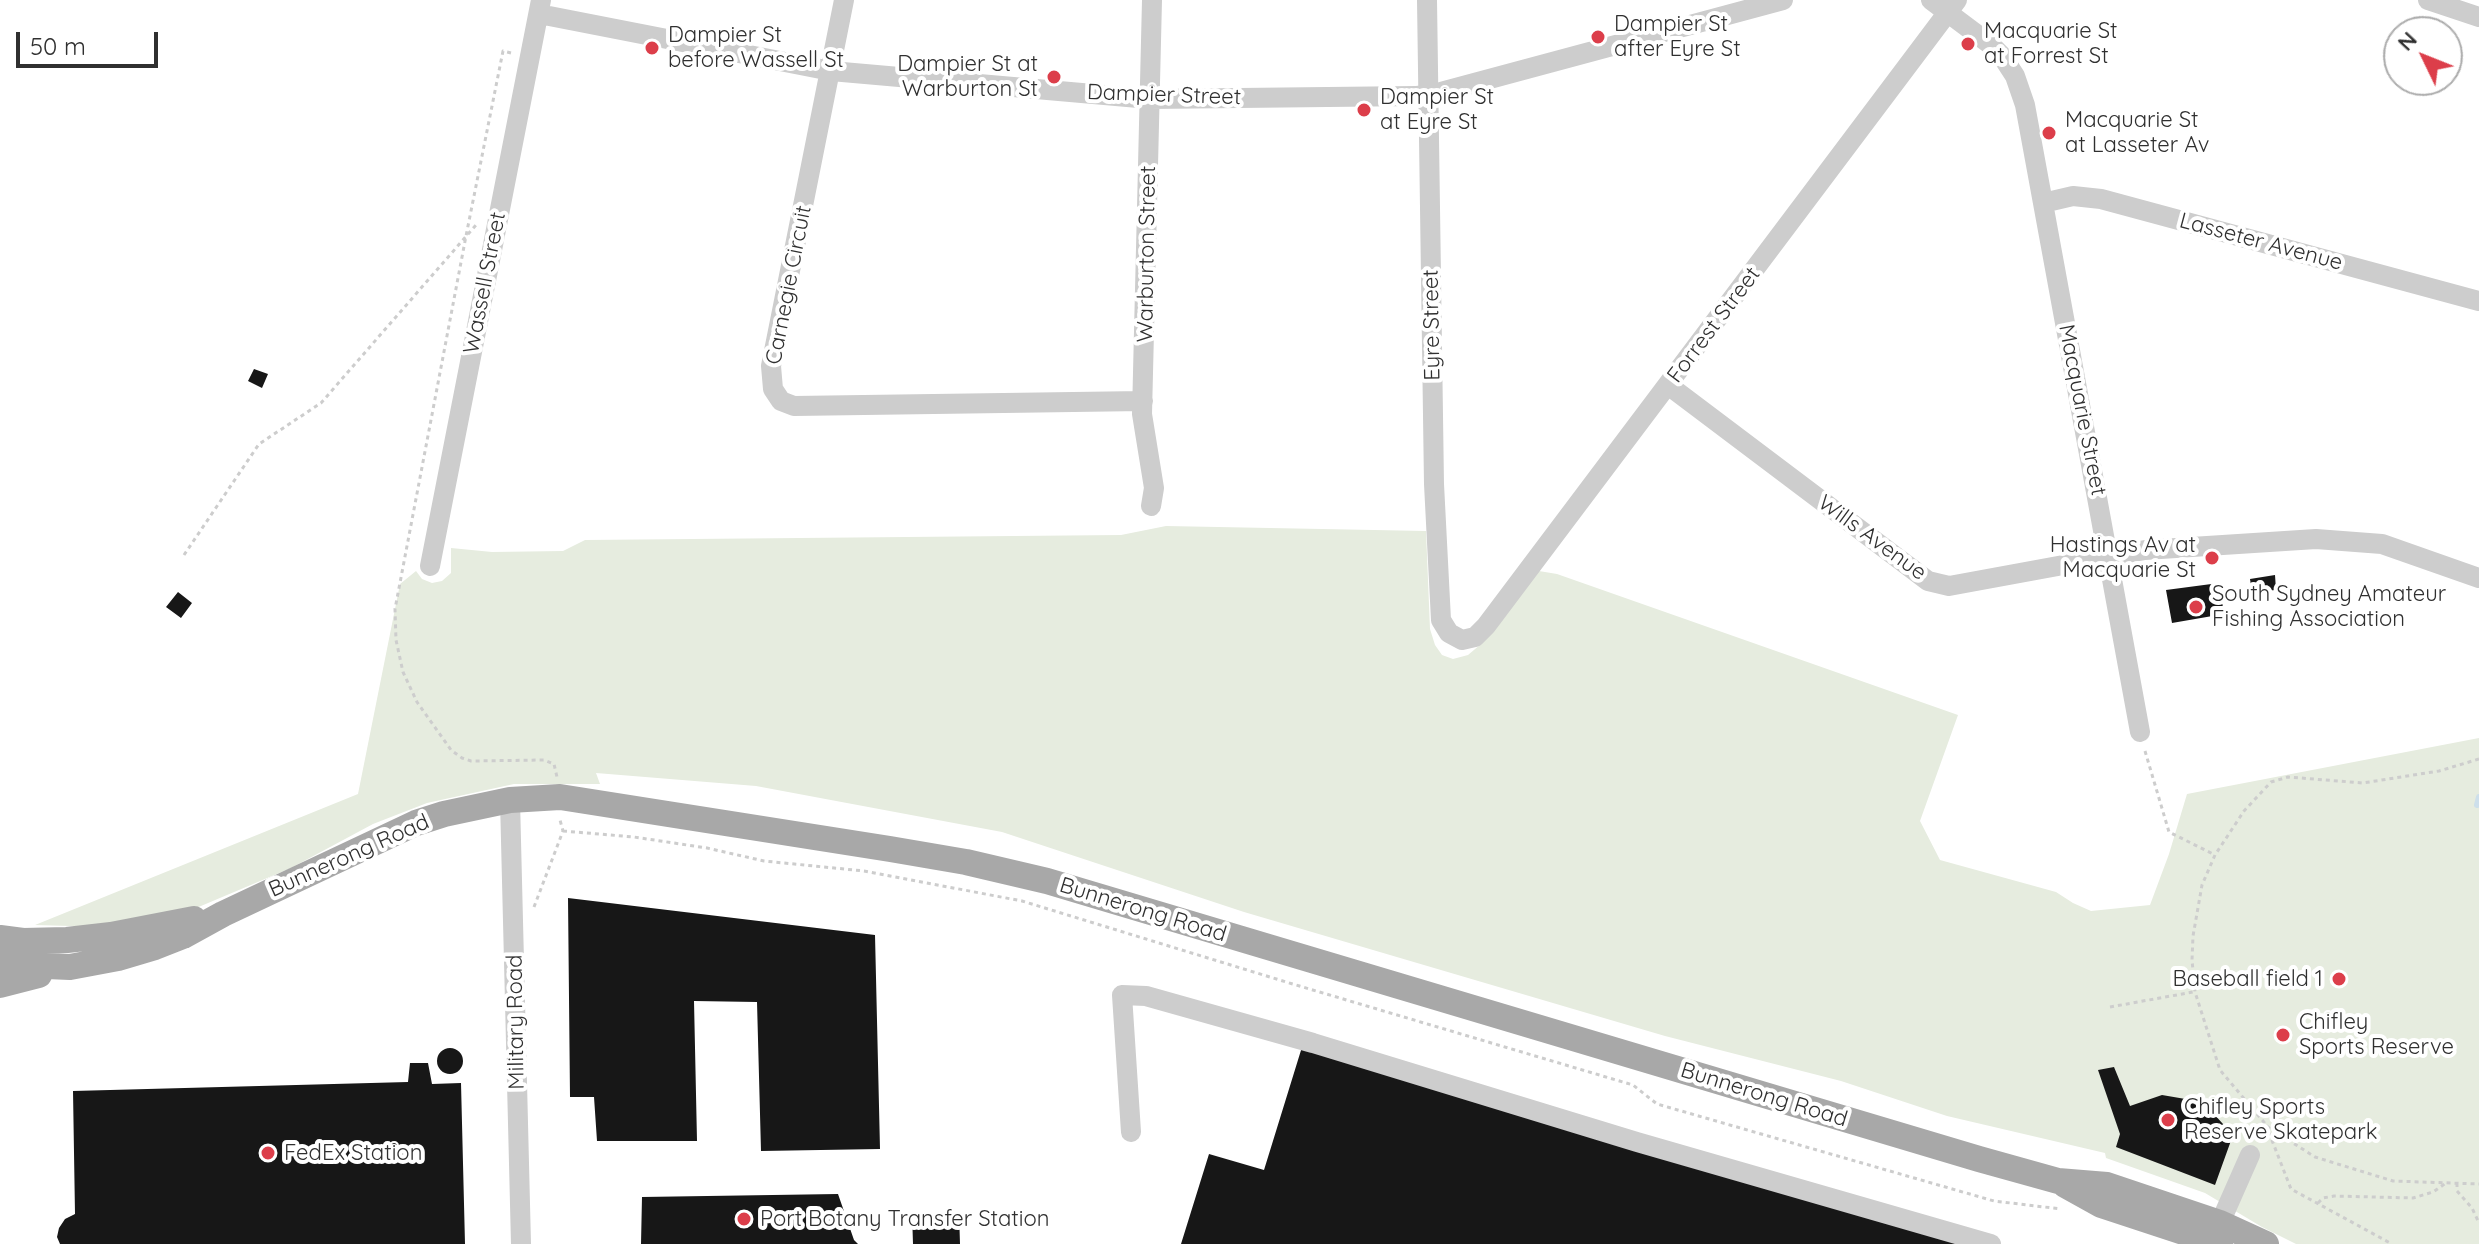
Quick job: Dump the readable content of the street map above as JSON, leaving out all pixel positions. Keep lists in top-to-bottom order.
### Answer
{
  "streets": {
    "main road": ["Bunnerong Road"],
    "street": [
      "Dampier Street",
      "Lasseter Avenue",
      "Warburton Street",
      "Wassell Street",
      "Carnegie Circuit",
      "Eyre Street",
      "Forrest Street",
      "Macquarie Street",
      "Wills Avenue",
      "Military Road"
    ]
  },
  "crossings": [
    ["Dampier Street", "Warburton Street"],
    ["Dampier Street", "Wassell Street"],
    ["Dampier Street", "Carnegie Circuit"],
    ["Dampier Street", "Eyre Street"],
    ["Lasseter Avenue", "Macquarie Street"],
    ["Warburton Street", "Carnegie Circuit"],
    ["Eyre Street", "Forrest Street"],
    ["Forrest Street", "Macquarie Street"],
    ["Forrest Street", "Wills Avenue"],
    ["Macquarie Street", "Wills Avenue"],
    ["Bunnerong Road", "Military Road"]
  ],
  "places": [
    "Dampier St after Eyre St",
    "Macquarie St at Forrest St",
    "Dampier St before Wassell St",
    "Dampier St at Warburton St",
    "Dampier St at Eyre St",
    "Macquarie St at Lasseter Av",
    "Hastings Av at Macquarie St",
    "South Sydney Amateur Fishing Association",
    "Baseball field 1",
    "Chifley Sports Reserve",
    "Chifley Sports Reserve Skatepark",
    "FedEx Station",
    "Port Botany Transfer Station"
  ],
  "scale_bar": "50 m",
  "north": "top left"
}
